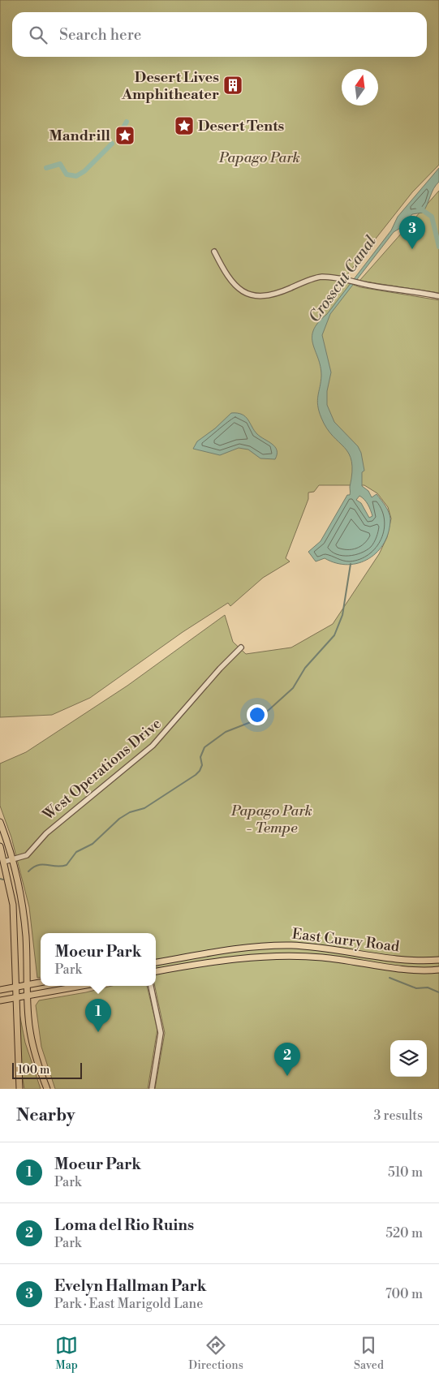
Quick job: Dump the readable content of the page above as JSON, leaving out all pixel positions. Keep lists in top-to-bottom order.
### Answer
{
  "streets": {
    "main road": ["East Curry Road"],
    "street": ["West Operations Drive"]
  },
  "water": ["Crosscut Canal"],
  "parks": ["Papago Park", "Papago Park - Tempe"],
  "places": {
    "building": ["Desert Lives Amphitheater"],
    "place": ["Desert Tents", "Mandrill"]
  },
  "scale_bar": "100 m",
  "north": "top",
  "page": {
    "search": "Search here",
    "pins": ["3", "1", "2"],
    "popup": ["Moeur Park", "Park"],
    "scale": "100 m",
    "heading": ["Nearby", "3 results"],
    "list": [
      {
        "mark": "1",
        "name": "Moeur Park",
        "note": "Park",
        "value": "510 m"
      },
      {
        "mark": "2",
        "name": "Loma del Rio Ruins",
        "note": "Park",
        "value": "520 m"
      },
      {
        "mark": "3",
        "name": "Evelyn Hallman Park",
        "note": "Park · East Marigold Lane",
        "value": "700 m"
      }
    ],
    "nav": ["Map", "Directions", "Saved"]
  }
}
